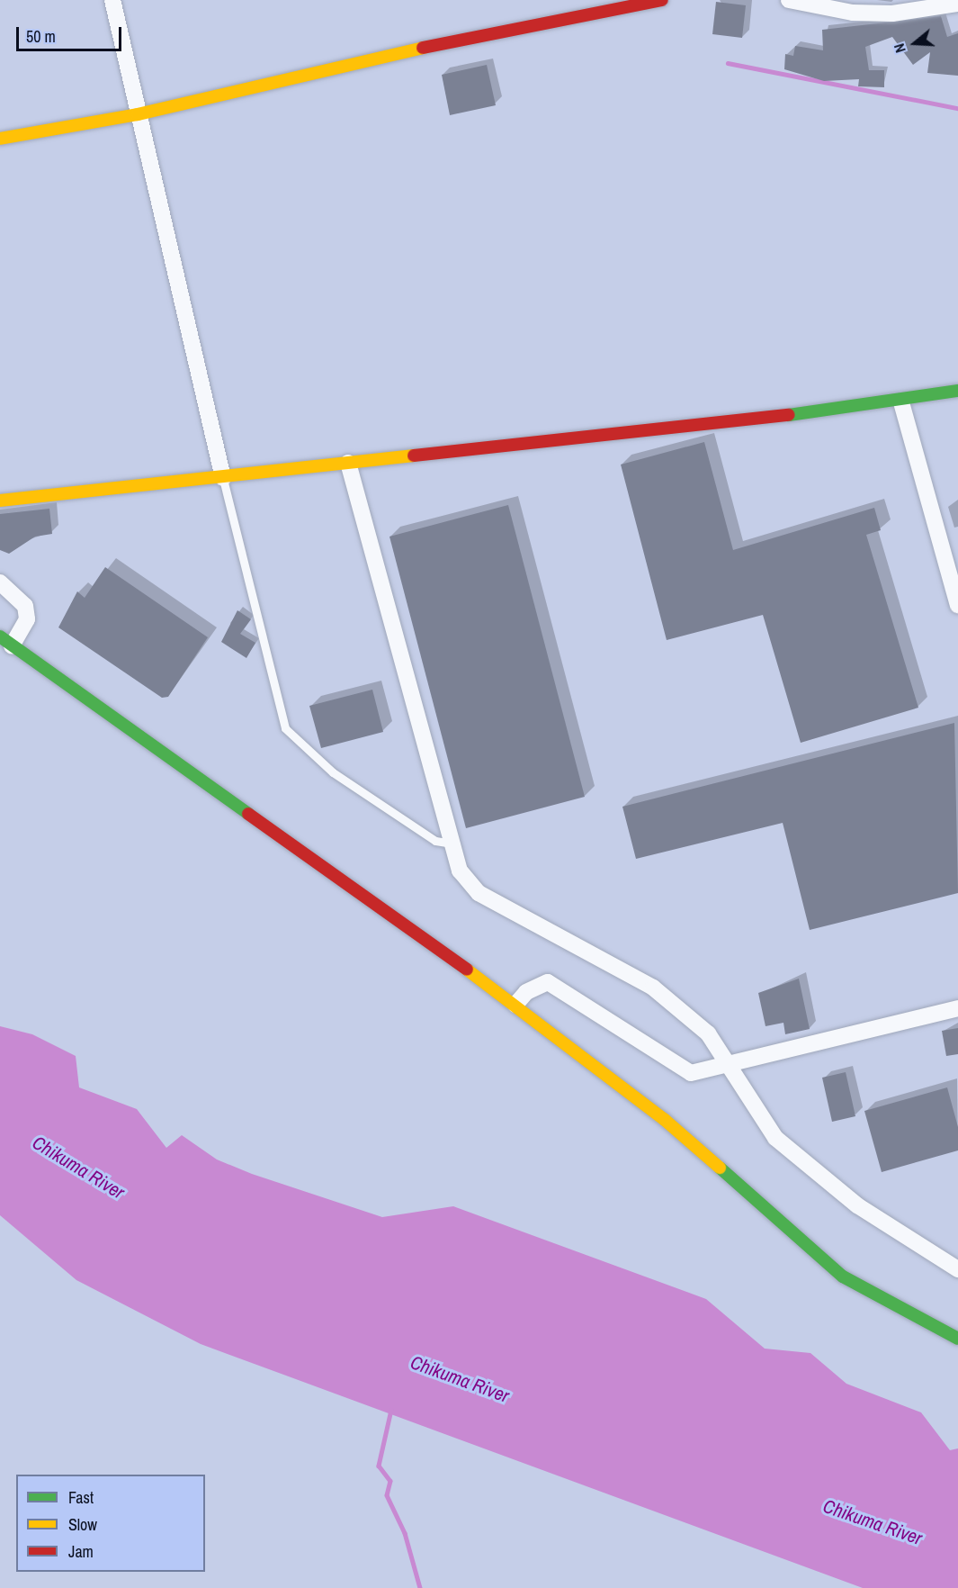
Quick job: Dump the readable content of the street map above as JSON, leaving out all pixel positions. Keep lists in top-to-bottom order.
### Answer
{
  "water": ["Chikuma River"],
  "legend": ["Fast", "Slow", "Jam"],
  "scale_bar": "50 m",
  "north": "left"
}
